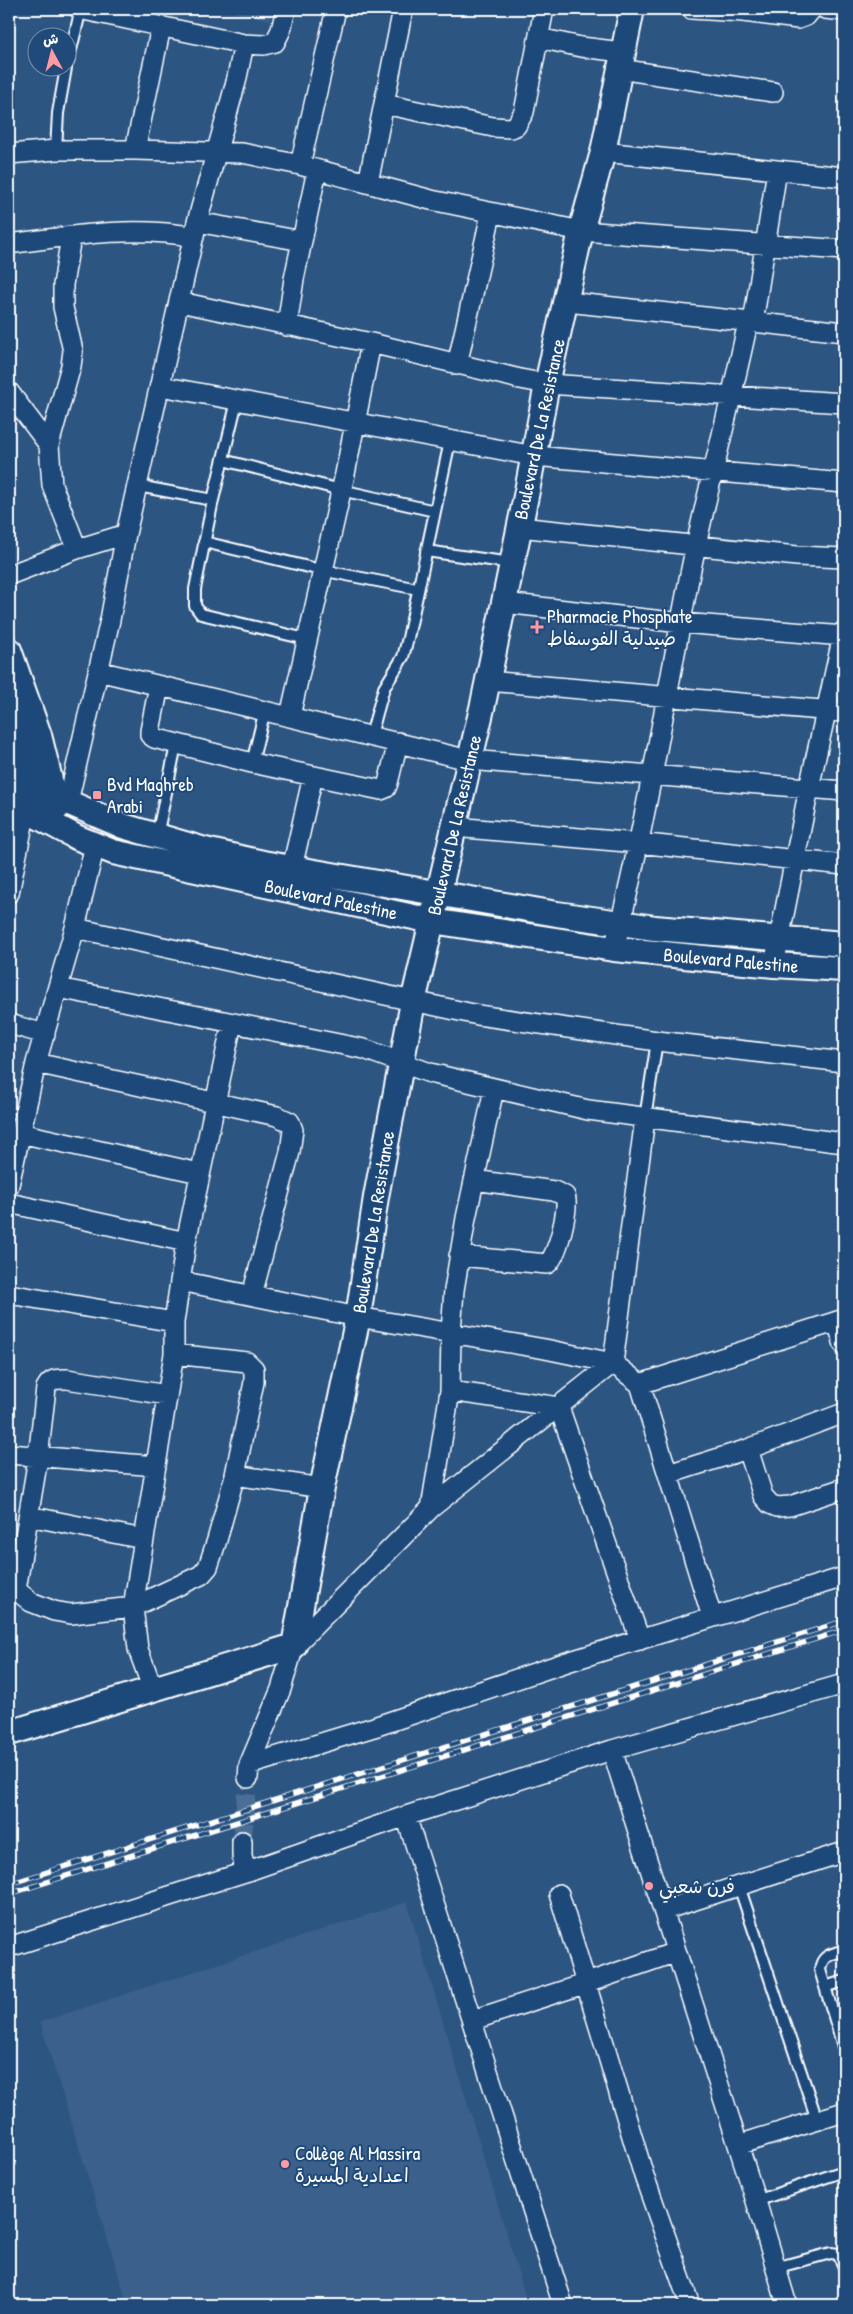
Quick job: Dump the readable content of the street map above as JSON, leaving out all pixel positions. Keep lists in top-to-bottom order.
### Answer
{
  "streets": {
    "street": ["Boulevard De La Resistance", "Boulevard Palestine"]
  },
  "crossings": [
    ["Boulevard De La Resistance", "Boulevard Palestine"]
  ],
  "places": {
    "health": ["Pharmacie Phosphate صيدلية الفوسفاط"],
    "transit": ["Bvd Maghreb Arabi"],
    "other": ["فرن شعبي", "Collège Al Massira اعدادية المسيرة"]
  },
  "north": "top"
}
